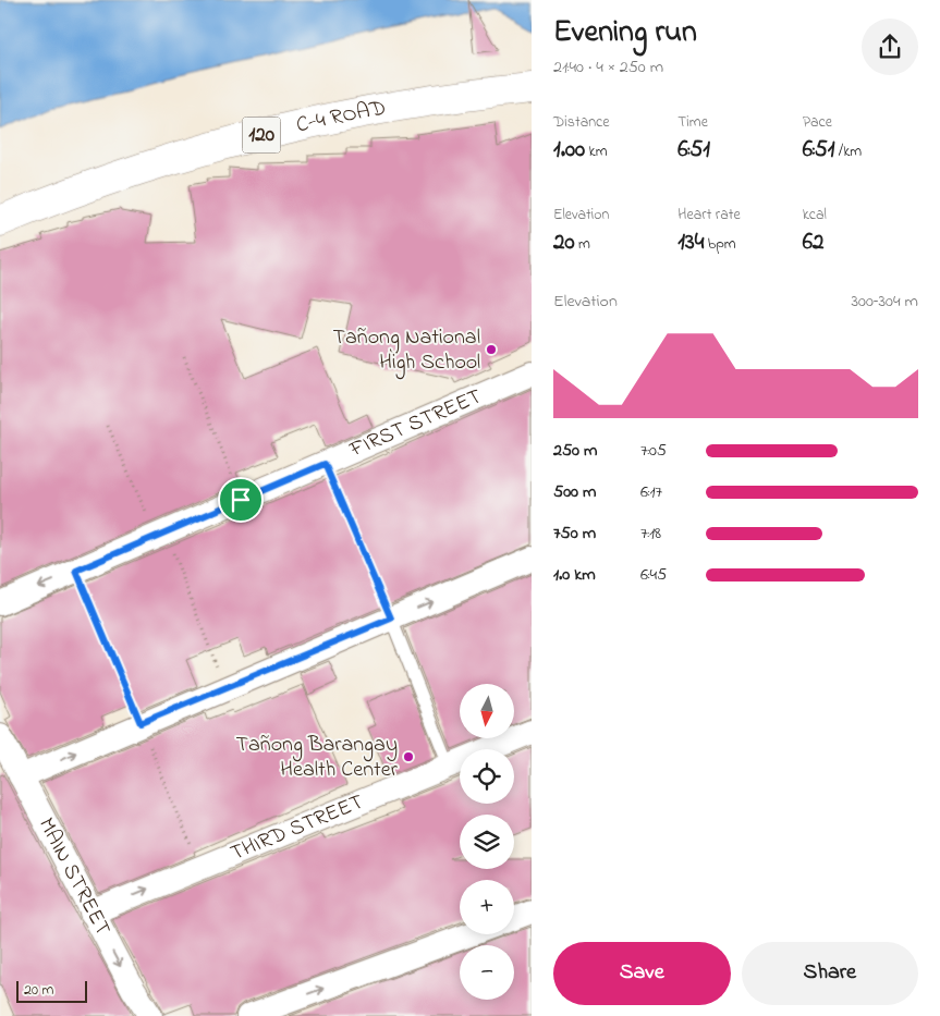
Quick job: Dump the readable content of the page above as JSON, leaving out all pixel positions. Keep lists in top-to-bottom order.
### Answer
{
  "streets": {
    "highway": ["C-4 ROAD", "120"],
    "street": ["FIRST STREET", "THIRD STREET", "MAIN STREET"]
  },
  "crossings": [
    ["THIRD STREET", "MAIN STREET"]
  ],
  "one_way": ["MAIN STREET"],
  "places": ["Tañong National High School", "Tañong Barangay Health Center"],
  "scale_bar": "20 m",
  "north": "bottom",
  "page": {
    "heading": ["Evening run", "21:40 · 4 × 250 m"],
    "stats": [
      ["Distance", "1.00 km"],
      ["Time", "6:51"],
      ["Pace", "6:51 /km"],
      ["Elevation", "20 m"],
      ["Heart rate", "134 bpm"],
      ["kcal", "62"]
    ],
    "chart": ["Elevation", "300–304 m"],
    "list": [
      {
        "name": "250 m",
        "note": "7:05"
      },
      {
        "name": "500 m",
        "note": "6:17"
      },
      {
        "name": "750 m",
        "note": "7:18"
      },
      {
        "name": "1.0 km",
        "note": "6:45"
      }
    ],
    "map_buttons": ["+", "−"],
    "buttons": ["Save", "Share"],
    "scale": "20 m"
  }
}
